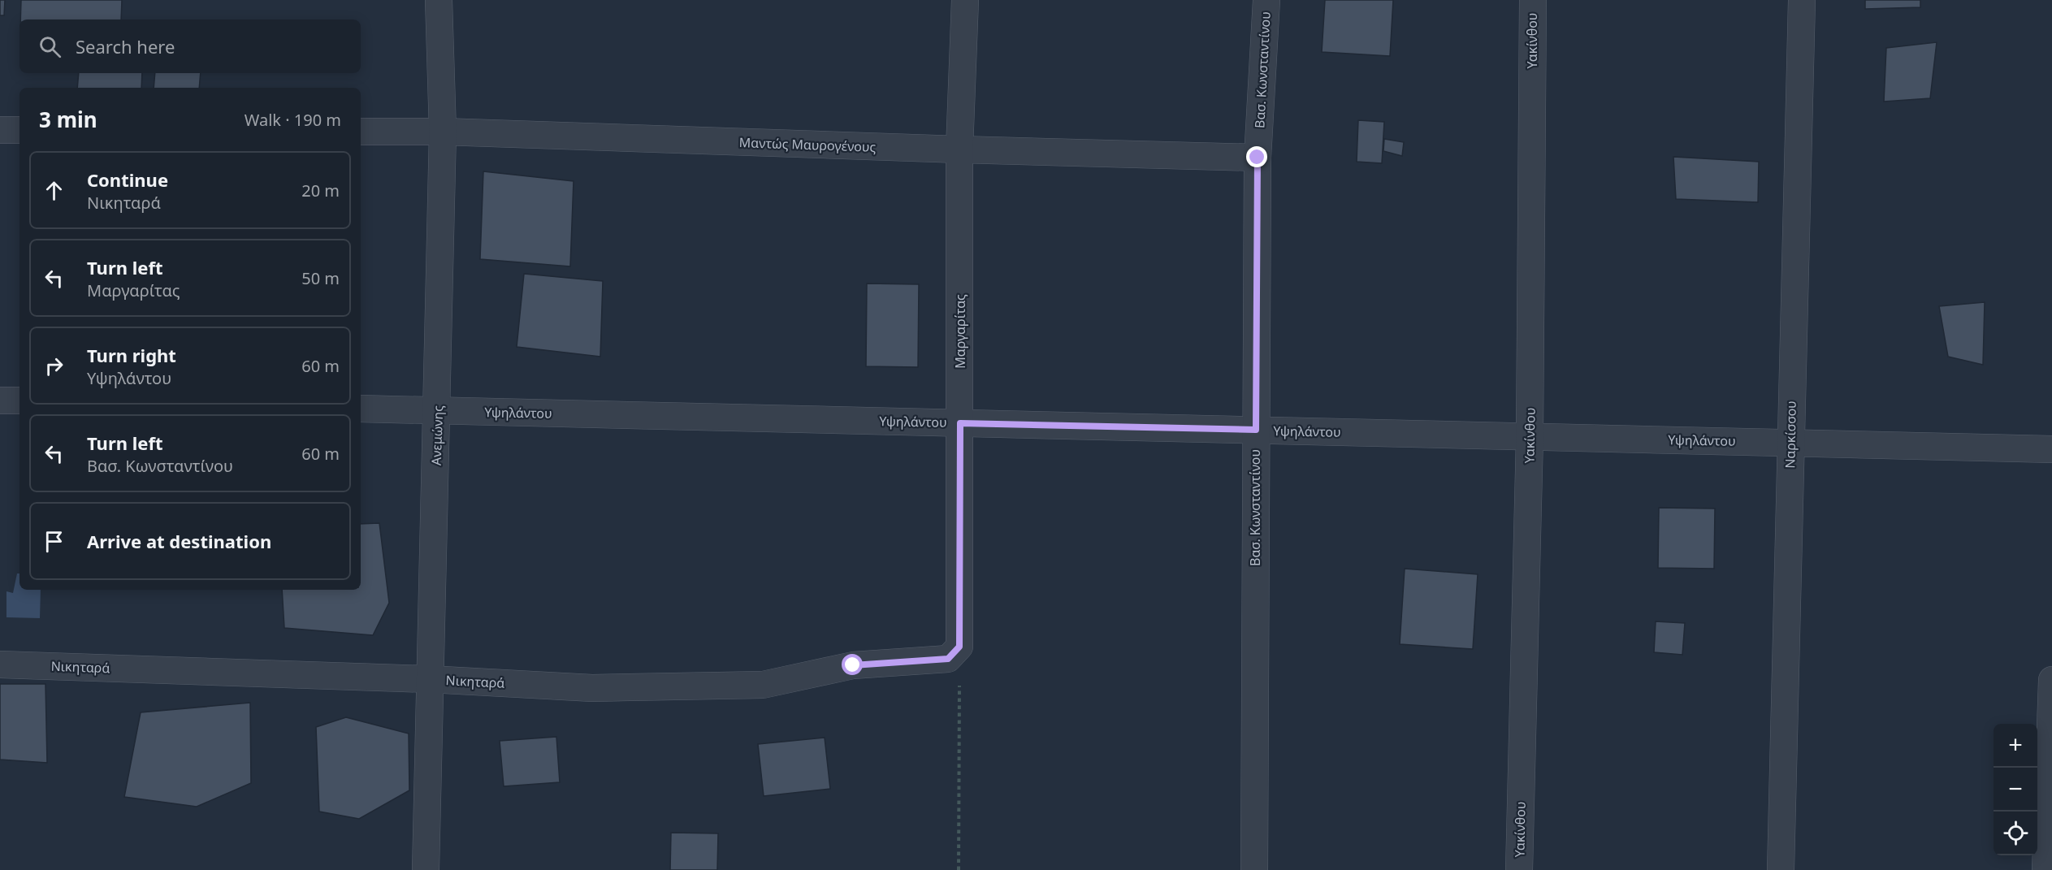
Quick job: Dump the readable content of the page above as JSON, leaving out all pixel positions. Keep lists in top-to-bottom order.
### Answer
{
  "streets": {
    "street": [
      "Υακίνθου",
      "Βασ. Κωνσταντίνου",
      "Μαντώς Μαυρογένους",
      "Μαργαρίτας",
      "Υψηλάντου",
      "Ναρκίσσου",
      "Ανεμώνης",
      "Νικηταρά"
    ]
  },
  "crossings": [
    ["Υακίνθου", "Υψηλάντου"],
    ["Βασ. Κωνσταντίνου", "Μαντώς Μαυρογένους"],
    ["Βασ. Κωνσταντίνου", "Υψηλάντου"],
    ["Μαντώς Μαυρογένους", "Μαργαρίτας"],
    ["Μαντώς Μαυρογένους", "Ανεμώνης"],
    ["Μαργαρίτας", "Υψηλάντου"],
    ["Μαργαρίτας", "Νικηταρά"],
    ["Υψηλάντου", "Ναρκίσσου"],
    ["Υψηλάντου", "Ανεμώνης"],
    ["Ανεμώνης", "Νικηταρά"]
  ],
  "page": {
    "search": "Search here",
    "heading": ["3 min", "Walk · 190 m"],
    "list": [
      ["Continue", "Νικηταρά", "20 m"],
      ["Turn left", "Μαργαρίτας", "50 m"],
      ["Turn right", "Υψηλάντου", "60 m"],
      ["Turn left", "Βασ. Κωνσταντίνου", "60 m"],
      "Arrive at destination"
    ],
    "map_buttons": ["+", "−"]
  }
}
